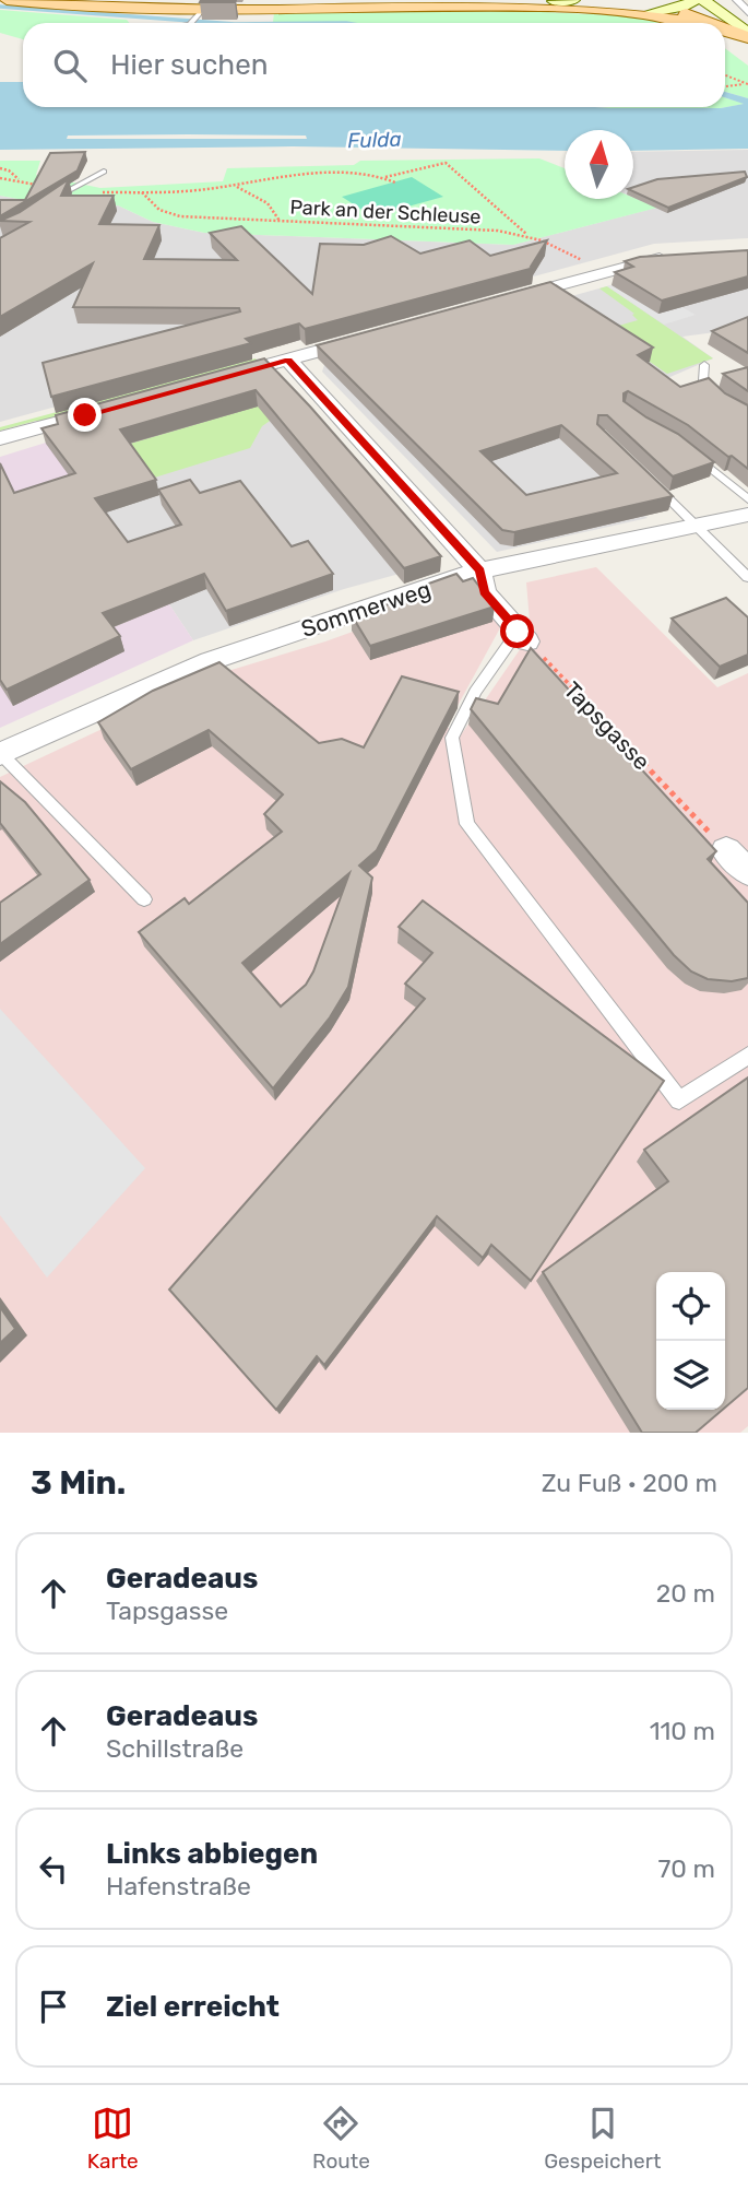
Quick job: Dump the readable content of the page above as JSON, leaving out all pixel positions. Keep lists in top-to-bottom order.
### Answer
{
  "streets": {
    "street": ["Sommerweg"],
    "path": ["Park an der Schleuse", "Tapsgasse"]
  },
  "water": ["Fulda"],
  "north": "top",
  "page": {
    "search": "Hier suchen",
    "heading": ["3 Min.", "Zu Fuß · 200 m"],
    "list": [
      ["Geradeaus", "Tapsgasse", "20 m"],
      ["Geradeaus", "Schillstraße", "110 m"],
      ["Links abbiegen", "Hafenstraße", "70 m"],
      "Ziel erreicht"
    ],
    "nav": ["Karte", "Route", "Gespeichert"]
  }
}
